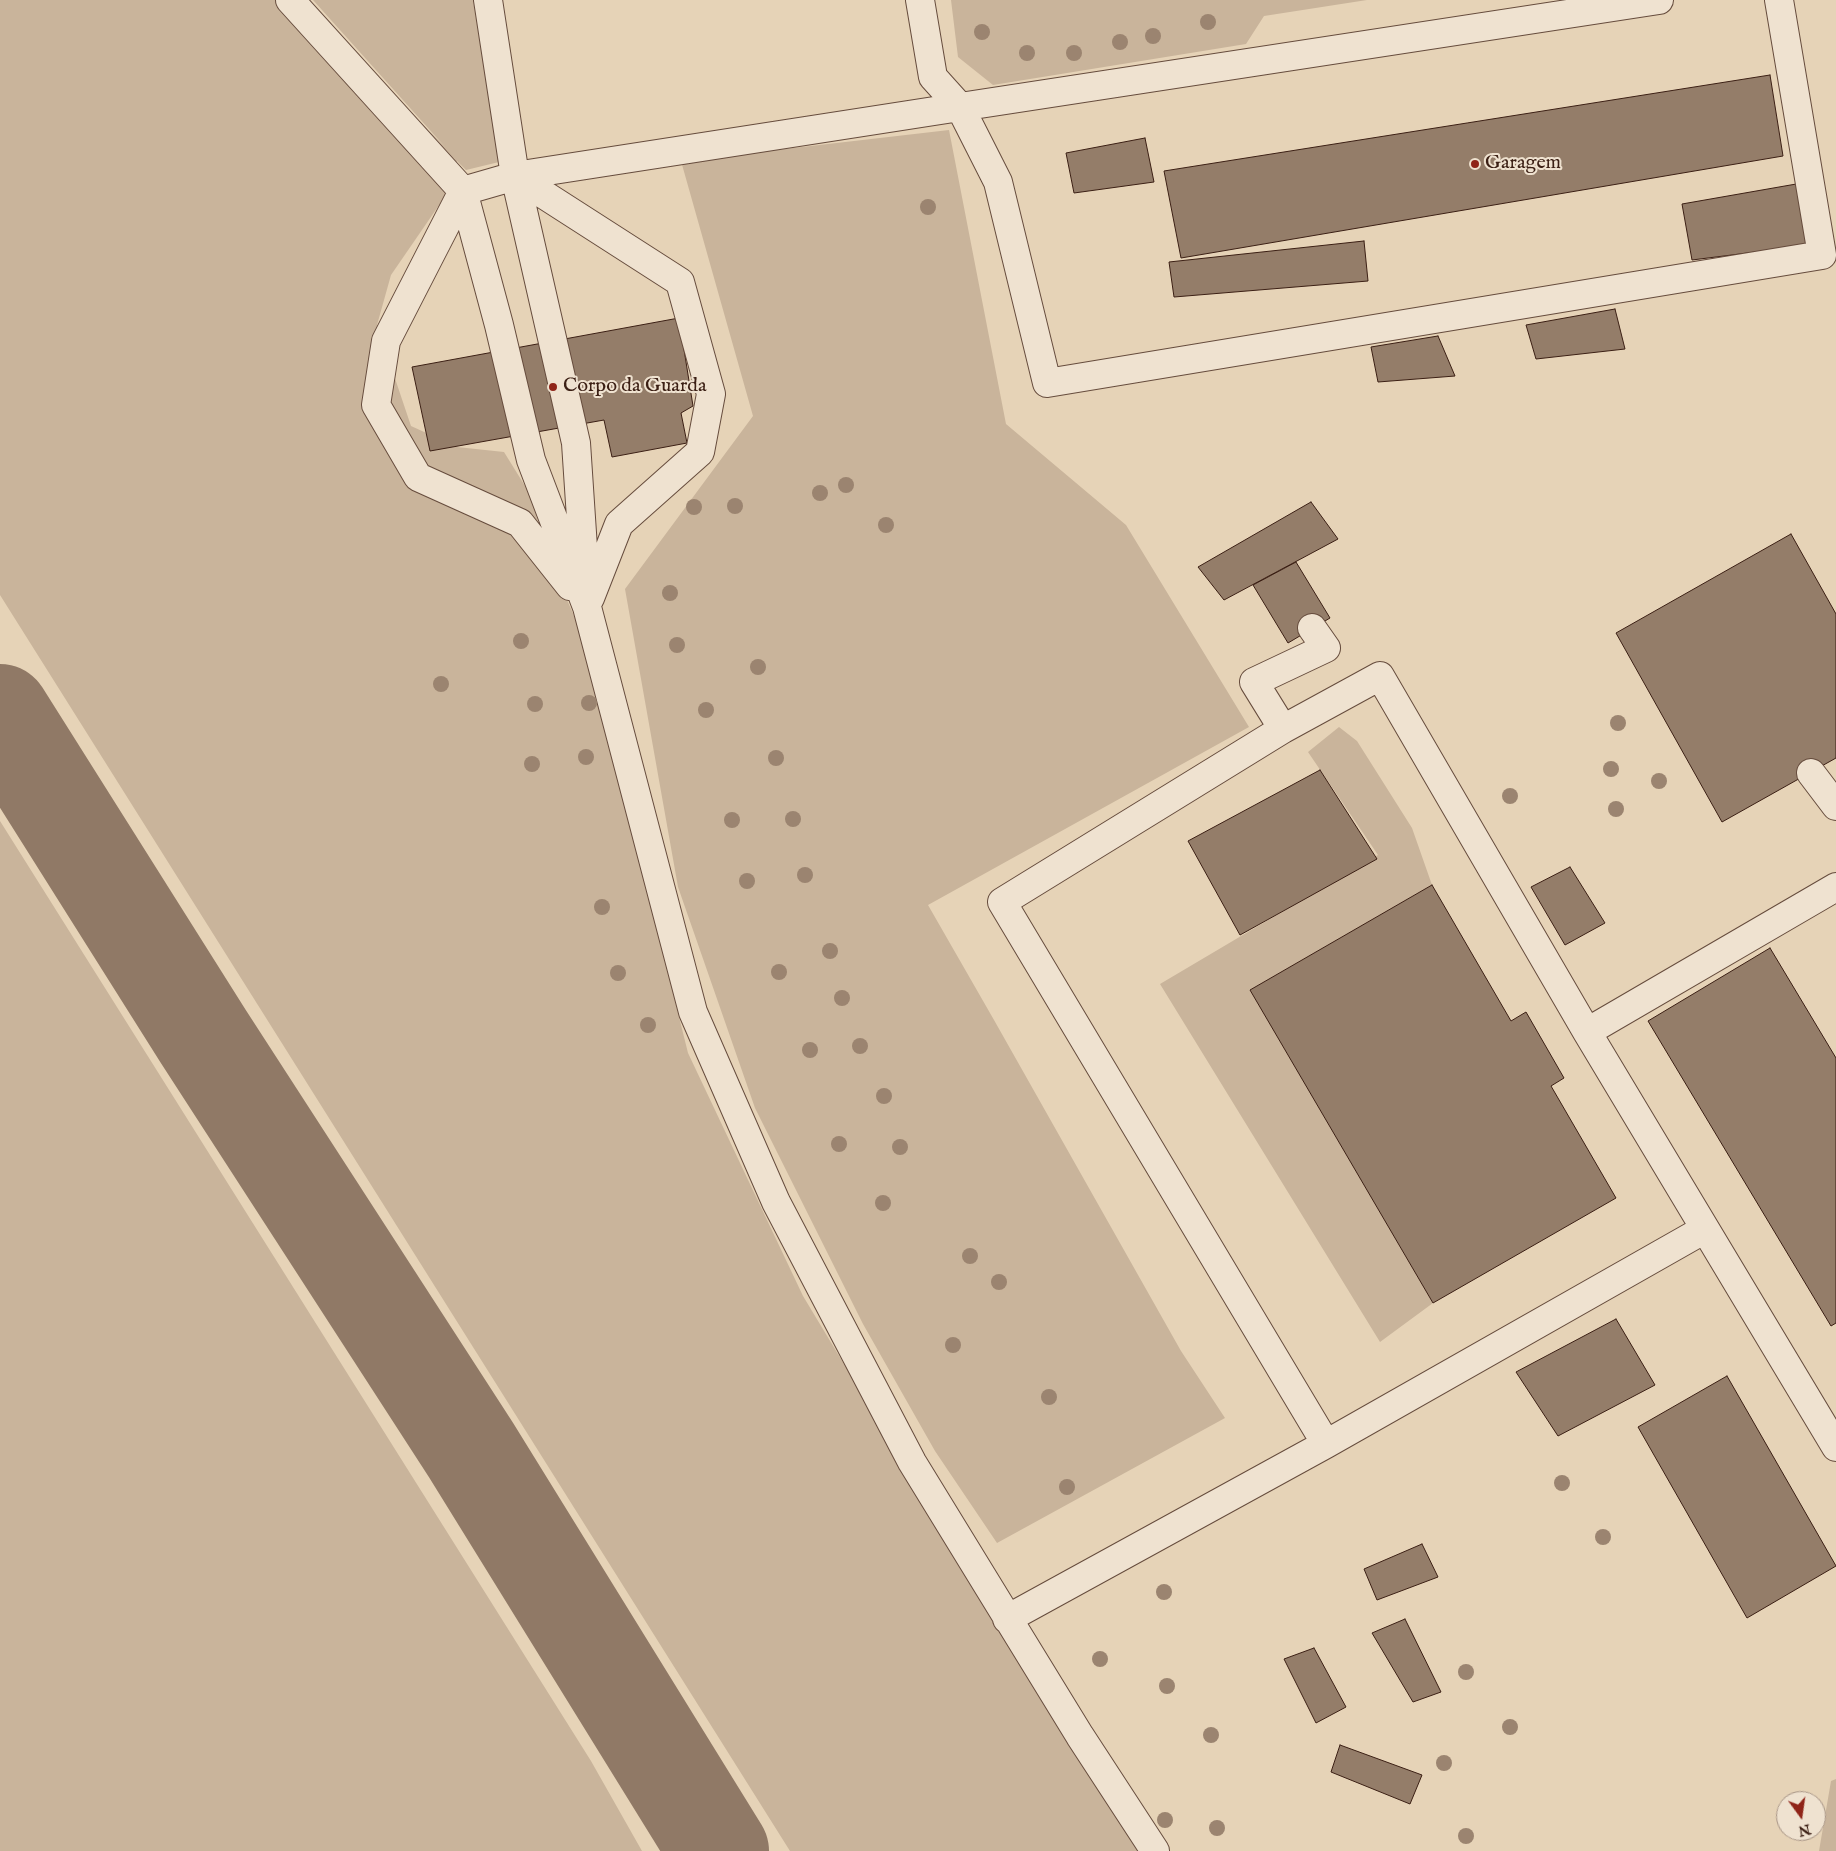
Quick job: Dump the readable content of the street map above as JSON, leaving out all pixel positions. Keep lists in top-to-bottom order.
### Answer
{
  "places": ["Garagem", "Corpo da Guarda"],
  "north": "bottom"
}
